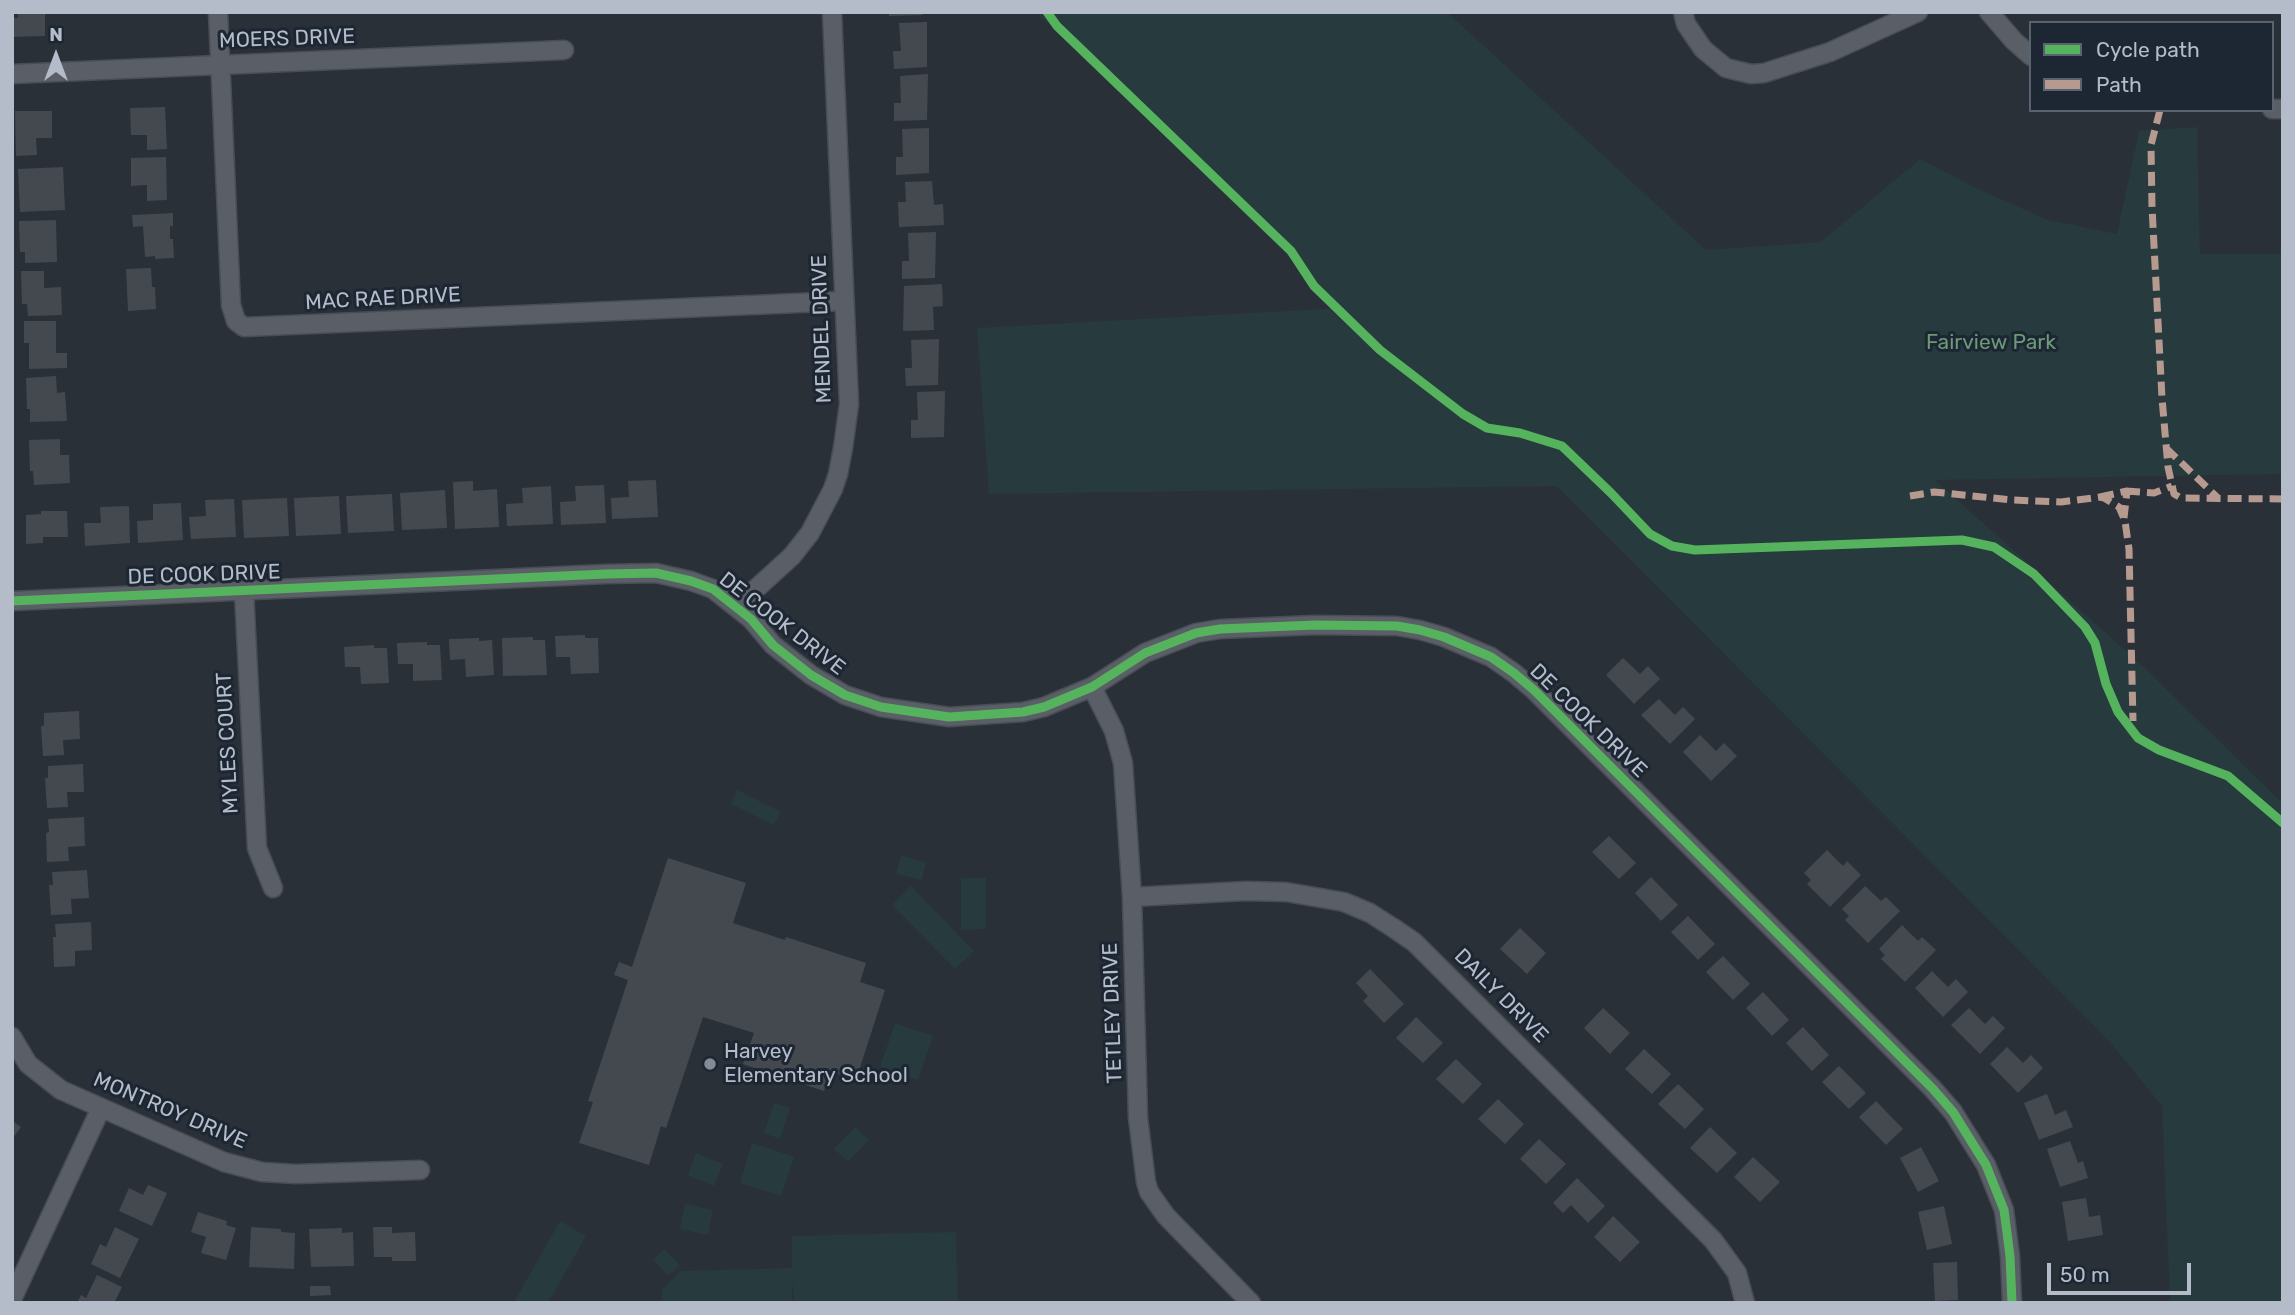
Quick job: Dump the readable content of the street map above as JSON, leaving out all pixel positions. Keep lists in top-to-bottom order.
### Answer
{
  "streets": {
    "street": [
      "MOERS DRIVE",
      "MAC RAE DRIVE",
      "MENDEL DRIVE",
      "DE COOK DRIVE",
      "MYLES COURT",
      "DAILY DRIVE",
      "TETLEY DRIVE",
      "MONTROY DRIVE"
    ]
  },
  "crossings": [
    ["MOERS DRIVE", "MAC RAE DRIVE"],
    ["MAC RAE DRIVE", "MENDEL DRIVE"],
    ["MENDEL DRIVE", "DE COOK DRIVE"],
    ["DE COOK DRIVE", "MYLES COURT"],
    ["DE COOK DRIVE", "TETLEY DRIVE"],
    ["DAILY DRIVE", "TETLEY DRIVE"]
  ],
  "parks": ["Fairview Park"],
  "places": ["Harvey Elementary School"],
  "legend": ["Cycle path", "Path"],
  "scale_bar": "50 m",
  "north": "top"
}
